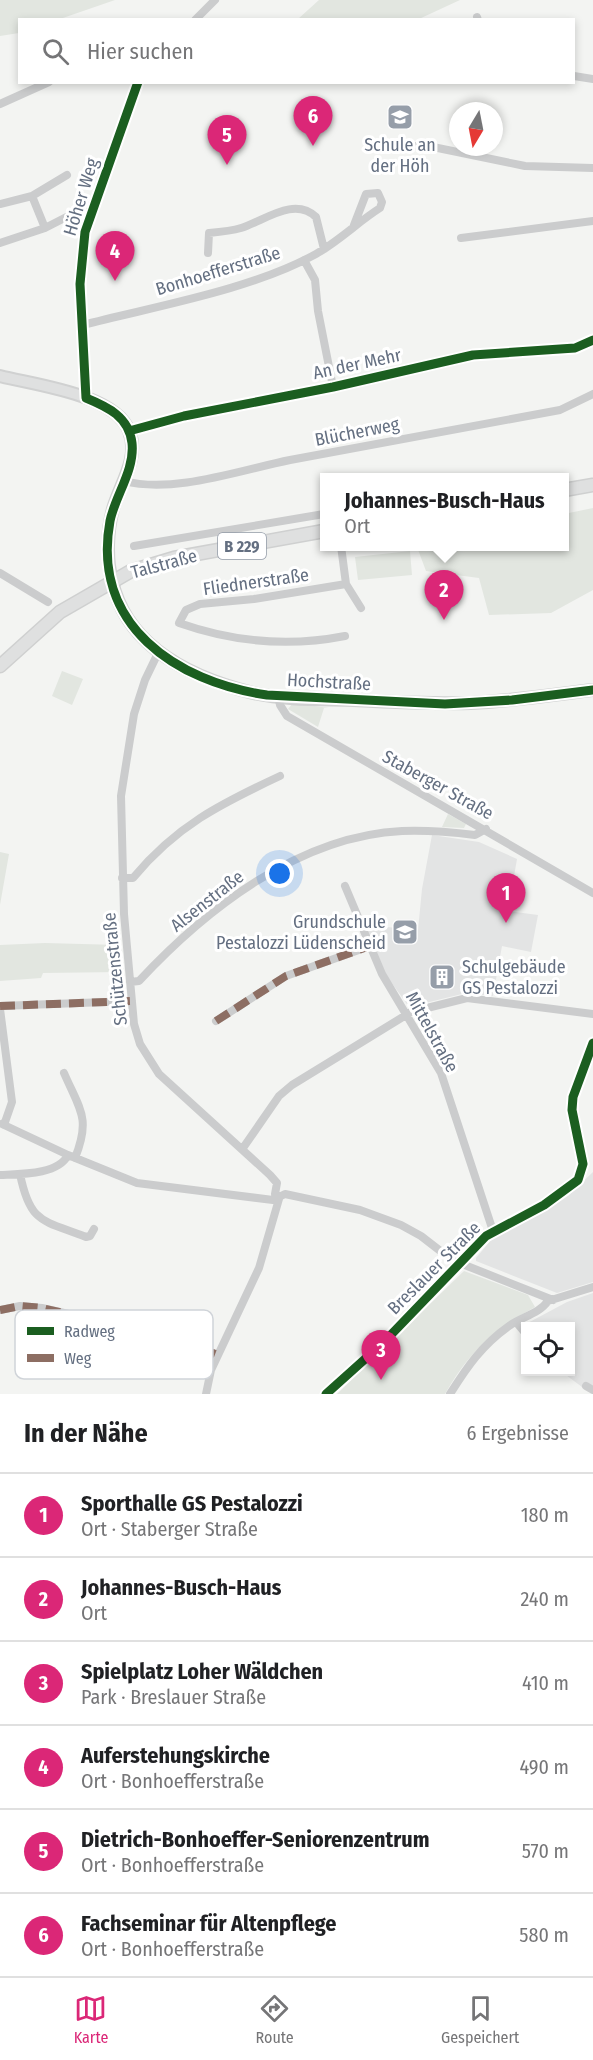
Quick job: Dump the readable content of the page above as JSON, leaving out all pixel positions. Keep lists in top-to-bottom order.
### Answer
{
  "streets": {
    "main road": ["B 229", "Talstraße", "Hochstraße"],
    "street": [
      "Höher Weg",
      "Bonhoefferstraße",
      "An der Mehr",
      "Blücherweg",
      "Fliednerstraße",
      "Staberger Straße",
      "Alsenstraße",
      "Schützenstraße",
      "Mittelstraße",
      "Breslauer Straße"
    ]
  },
  "crossings": [
    ["Höher Weg", "Bonhoefferstraße"],
    ["B 229", "Talstraße"],
    ["B 229", "Hochstraße"],
    ["Talstraße", "Hochstraße"],
    ["Hochstraße", "Staberger Straße"],
    ["Hochstraße", "Schützenstraße"],
    ["Staberger Straße", "Alsenstraße"],
    ["Alsenstraße", "Schützenstraße"],
    ["Mittelstraße", "Breslauer Straße"]
  ],
  "places": {
    "school or university": ["Schule an der Höh", "Grundschule Pestalozzi Lüdenscheid"],
    "building": ["Schulgebäude GS Pestalozzi"]
  },
  "legend": ["Radweg", "Weg"],
  "north": "bottom",
  "page": {
    "search": "Hier suchen",
    "pins": [
      "6",
      "5",
      "4",
      "2",
      "1",
      "3"
    ],
    "popup": ["Johannes-Busch-Haus", "Ort"],
    "heading": ["In der Nähe", "6 Ergebnisse"],
    "list": [
      {
        "mark": "1",
        "name": "Sporthalle GS Pestalozzi",
        "note": "Ort · Staberger Straße",
        "value": "180 m"
      },
      {
        "mark": "2",
        "name": "Johannes-Busch-Haus",
        "note": "Ort",
        "value": "240 m"
      },
      {
        "mark": "3",
        "name": "Spielplatz Loher Wäldchen",
        "note": "Park · Breslauer Straße",
        "value": "410 m"
      },
      {
        "mark": "4",
        "name": "Auferstehungskirche",
        "note": "Ort · Bonhoefferstraße",
        "value": "490 m"
      },
      {
        "mark": "5",
        "name": "Dietrich-Bonhoeffer-Seniorenzentrum",
        "note": "Ort · Bonhoefferstraße",
        "value": "570 m"
      },
      {
        "mark": "6",
        "name": "Fachseminar für Altenpflege",
        "note": "Ort · Bonhoefferstraße",
        "value": "580 m"
      }
    ],
    "nav": ["Karte", "Route", "Gespeichert"]
  }
}
